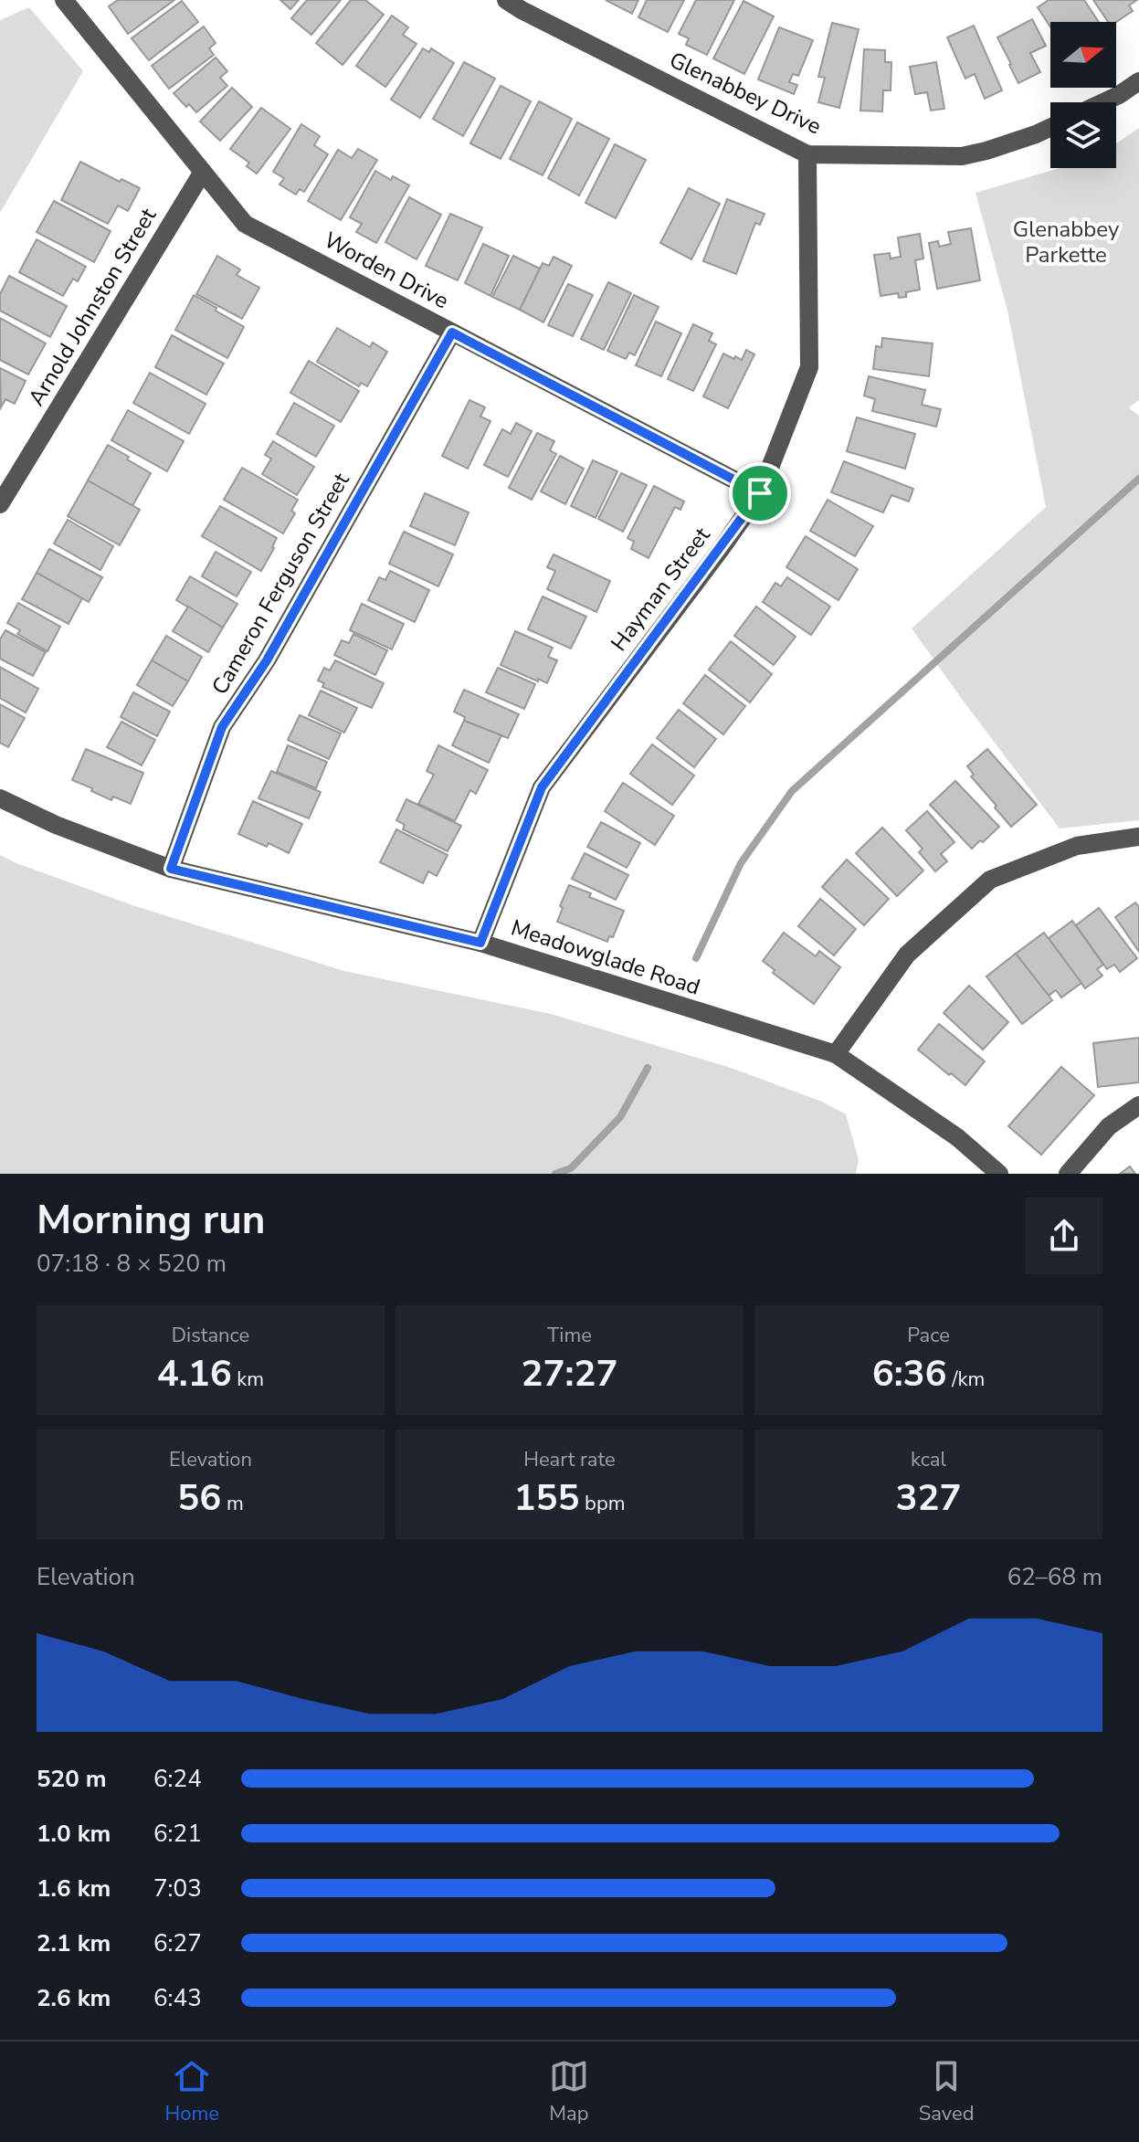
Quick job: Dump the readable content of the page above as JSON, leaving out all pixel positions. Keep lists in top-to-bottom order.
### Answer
{
  "streets": {
    "street": [
      "Glenabbey Drive",
      "Worden Drive",
      "Arnold Johnston Street",
      "Cameron Ferguson Street",
      "Hayman Street",
      "Meadowglade Road"
    ]
  },
  "crossings": [
    ["Glenabbey Drive", "Hayman Street"],
    ["Worden Drive", "Arnold Johnston Street"],
    ["Worden Drive", "Cameron Ferguson Street"],
    ["Worden Drive", "Hayman Street"],
    ["Cameron Ferguson Street", "Meadowglade Road"],
    ["Hayman Street", "Meadowglade Road"]
  ],
  "parks": ["Glenabbey Parkette"],
  "north": "right",
  "page": {
    "heading": ["Morning run", "07:18 · 8 × 520 m"],
    "stats": [
      ["Distance", "4.16 km"],
      ["Time", "27:27"],
      ["Pace", "6:36 /km"],
      ["Elevation", "56 m"],
      ["Heart rate", "155 bpm"],
      ["kcal", "327"]
    ],
    "chart": ["Elevation", "62–68 m"],
    "list": [
      {
        "name": "520 m",
        "note": "6:24"
      },
      {
        "name": "1.0 km",
        "note": "6:21"
      },
      {
        "name": "1.6 km",
        "note": "7:03"
      },
      {
        "name": "2.1 km",
        "note": "6:27"
      },
      {
        "name": "2.6 km",
        "note": "6:43"
      }
    ],
    "tabs": ["Home", "Map", "Saved"]
  }
}
